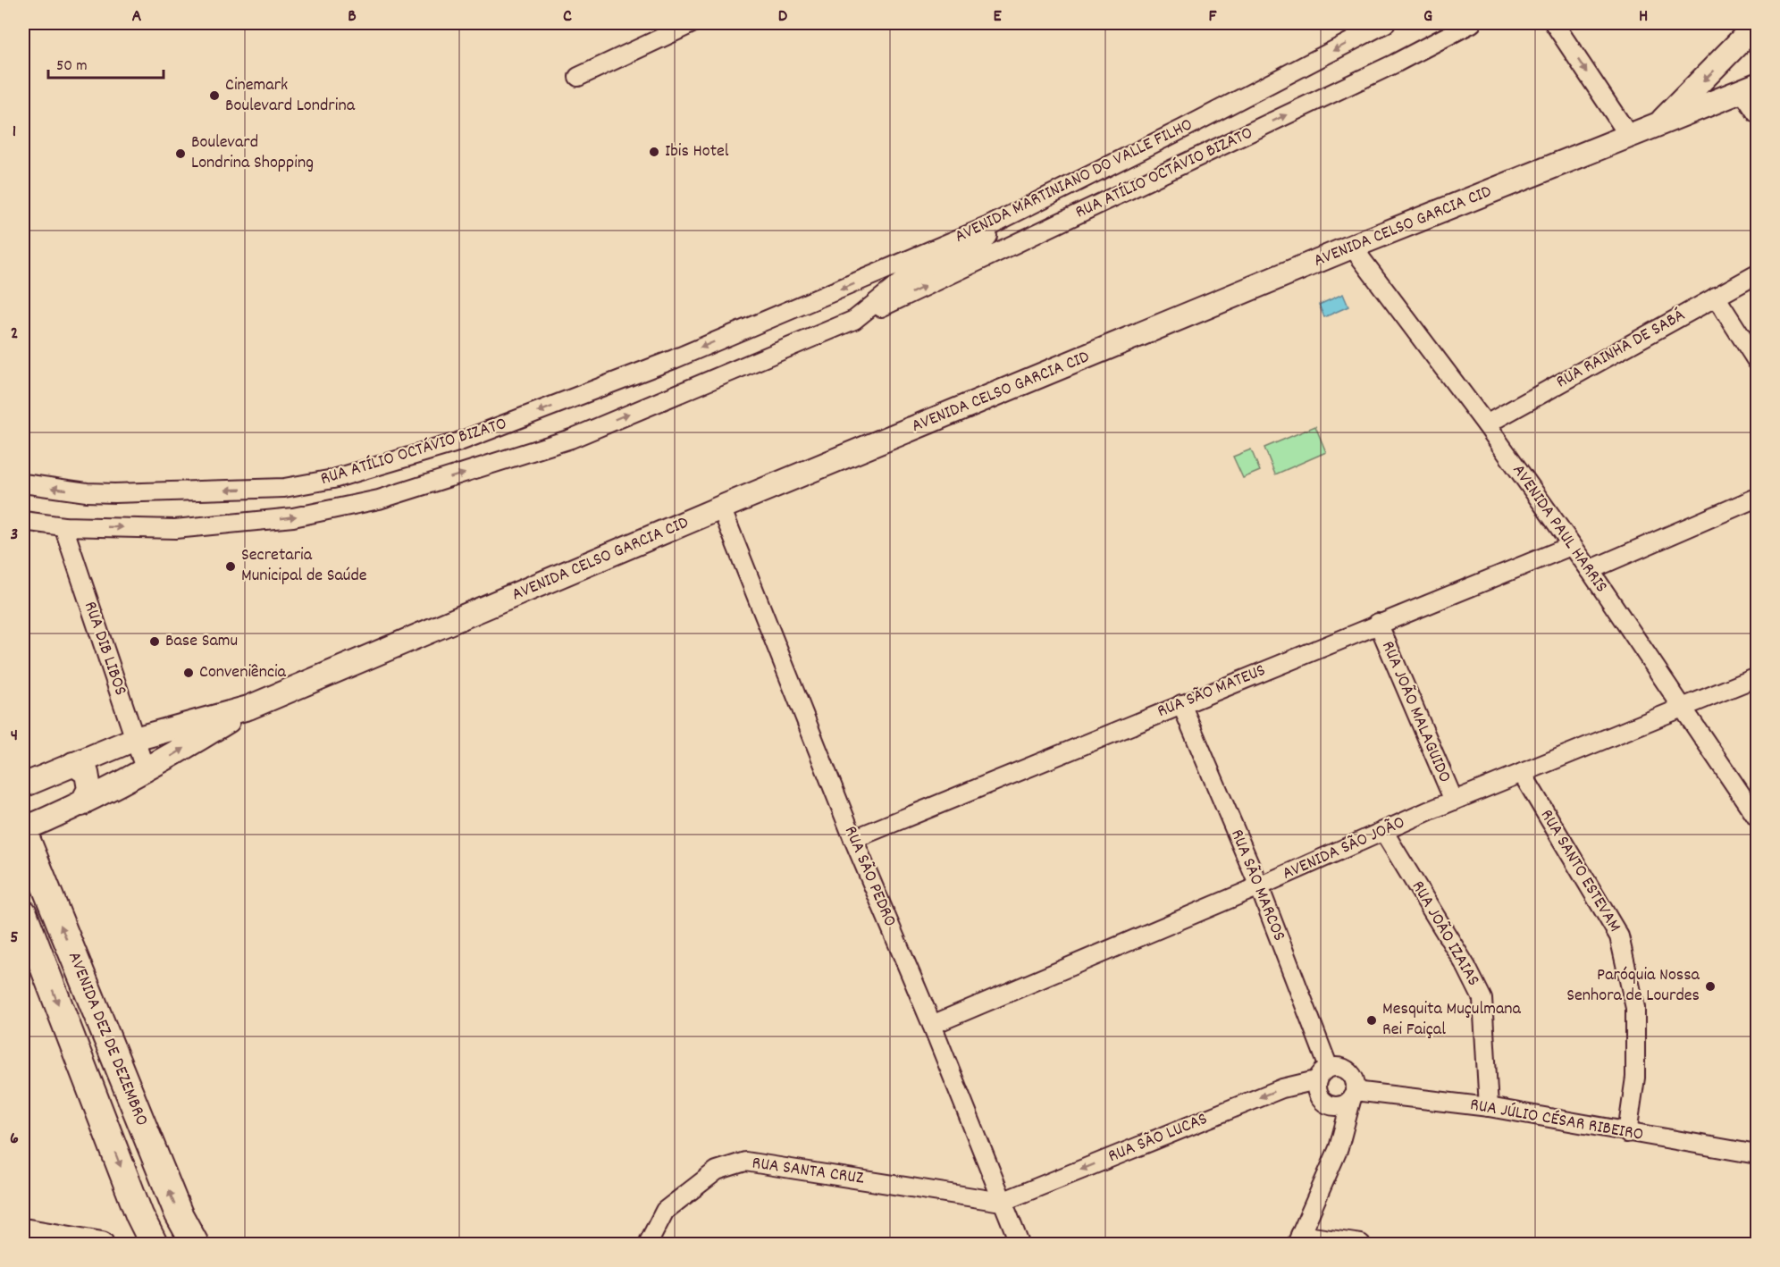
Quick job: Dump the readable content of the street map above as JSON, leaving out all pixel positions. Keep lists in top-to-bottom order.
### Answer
{
  "streets": {
    "highway": ["AVENIDA DEZ DE DEZEMBRO"],
    "main road": ["AVENIDA CELSO GARCIA CID"],
    "street": [
      "RUA ATÍLIO OCTÁVIO BIZATO",
      "AVENIDA MARTINIANO DO VALLE FILHO",
      "RUA RAINHA DE SABÁ",
      "AVENIDA PAUL HARRIS",
      "RUA DIB LIBOS",
      "RUA SÃO MATEUS",
      "RUA JOÃO MALAGUIDO",
      "AVENIDA SÃO JOÃO",
      "RUA SANTO ESTEVAM",
      "RUA SÃO PEDRO",
      "RUA SÃO MARCOS",
      "RUA JOÃO IZAIAS",
      "RUA JÚLIO CÉSAR RIBEIRO",
      "RUA SÃO LUCAS",
      "RUA SANTA CRUZ"
    ]
  },
  "crossings": [
    ["RUA ATÍLIO OCTÁVIO BIZATO", "AVENIDA MARTINIANO DO VALLE FILHO"],
    ["AVENIDA CELSO GARCIA CID", "AVENIDA PAUL HARRIS"],
    ["AVENIDA CELSO GARCIA CID", "RUA DIB LIBOS"],
    ["AVENIDA CELSO GARCIA CID", "RUA SÃO PEDRO"],
    ["AVENIDA CELSO GARCIA CID", "AVENIDA DEZ DE DEZEMBRO"],
    ["RUA RAINHA DE SABÁ", "AVENIDA PAUL HARRIS"],
    ["AVENIDA PAUL HARRIS", "RUA SÃO MATEUS"],
    ["AVENIDA PAUL HARRIS", "AVENIDA SÃO JOÃO"],
    ["RUA SÃO MATEUS", "RUA JOÃO MALAGUIDO"],
    ["RUA SÃO MATEUS", "RUA SÃO PEDRO"],
    ["RUA SÃO MATEUS", "RUA SÃO MARCOS"],
    ["RUA JOÃO MALAGUIDO", "AVENIDA SÃO JOÃO"],
    ["AVENIDA SÃO JOÃO", "RUA SANTO ESTEVAM"],
    ["AVENIDA SÃO JOÃO", "RUA SÃO PEDRO"],
    ["AVENIDA SÃO JOÃO", "RUA SÃO MARCOS"],
    ["AVENIDA SÃO JOÃO", "RUA JOÃO IZAIAS"],
    ["RUA SANTO ESTEVAM", "RUA JÚLIO CÉSAR RIBEIRO"],
    ["RUA SÃO PEDRO", "RUA SÃO LUCAS"],
    ["RUA SÃO PEDRO", "RUA SANTA CRUZ"],
    ["RUA SÃO MARCOS", "RUA JÚLIO CÉSAR RIBEIRO"],
    ["RUA SÃO MARCOS", "RUA SÃO LUCAS"],
    ["RUA JOÃO IZAIAS", "RUA JÚLIO CÉSAR RIBEIRO"],
    ["RUA JÚLIO CÉSAR RIBEIRO", "RUA SÃO LUCAS"],
    ["RUA SÃO LUCAS", "RUA SANTA CRUZ"]
  ],
  "one_way": ["RUA SÃO LUCAS"],
  "places": [
    "Cinemark Boulevard Londrina",
    "Ibis Hotel",
    "Boulevard Londrina Shopping",
    "Secretaria Municipal de Saúde",
    "Base Samu",
    "Conveniência",
    "Paróquia Nossa Senhora de Lourdes",
    "Mesquita Muçulmana Rei Faiçal"
  ],
  "scale_bar": "50 m",
  "grid": {
    "columns": [
      "A",
      "B",
      "C",
      "D",
      "E",
      "F",
      "G",
      "H"
    ],
    "rows": [
      "1",
      "2",
      "3",
      "4",
      "5",
      "6"
    ]
  }
}
